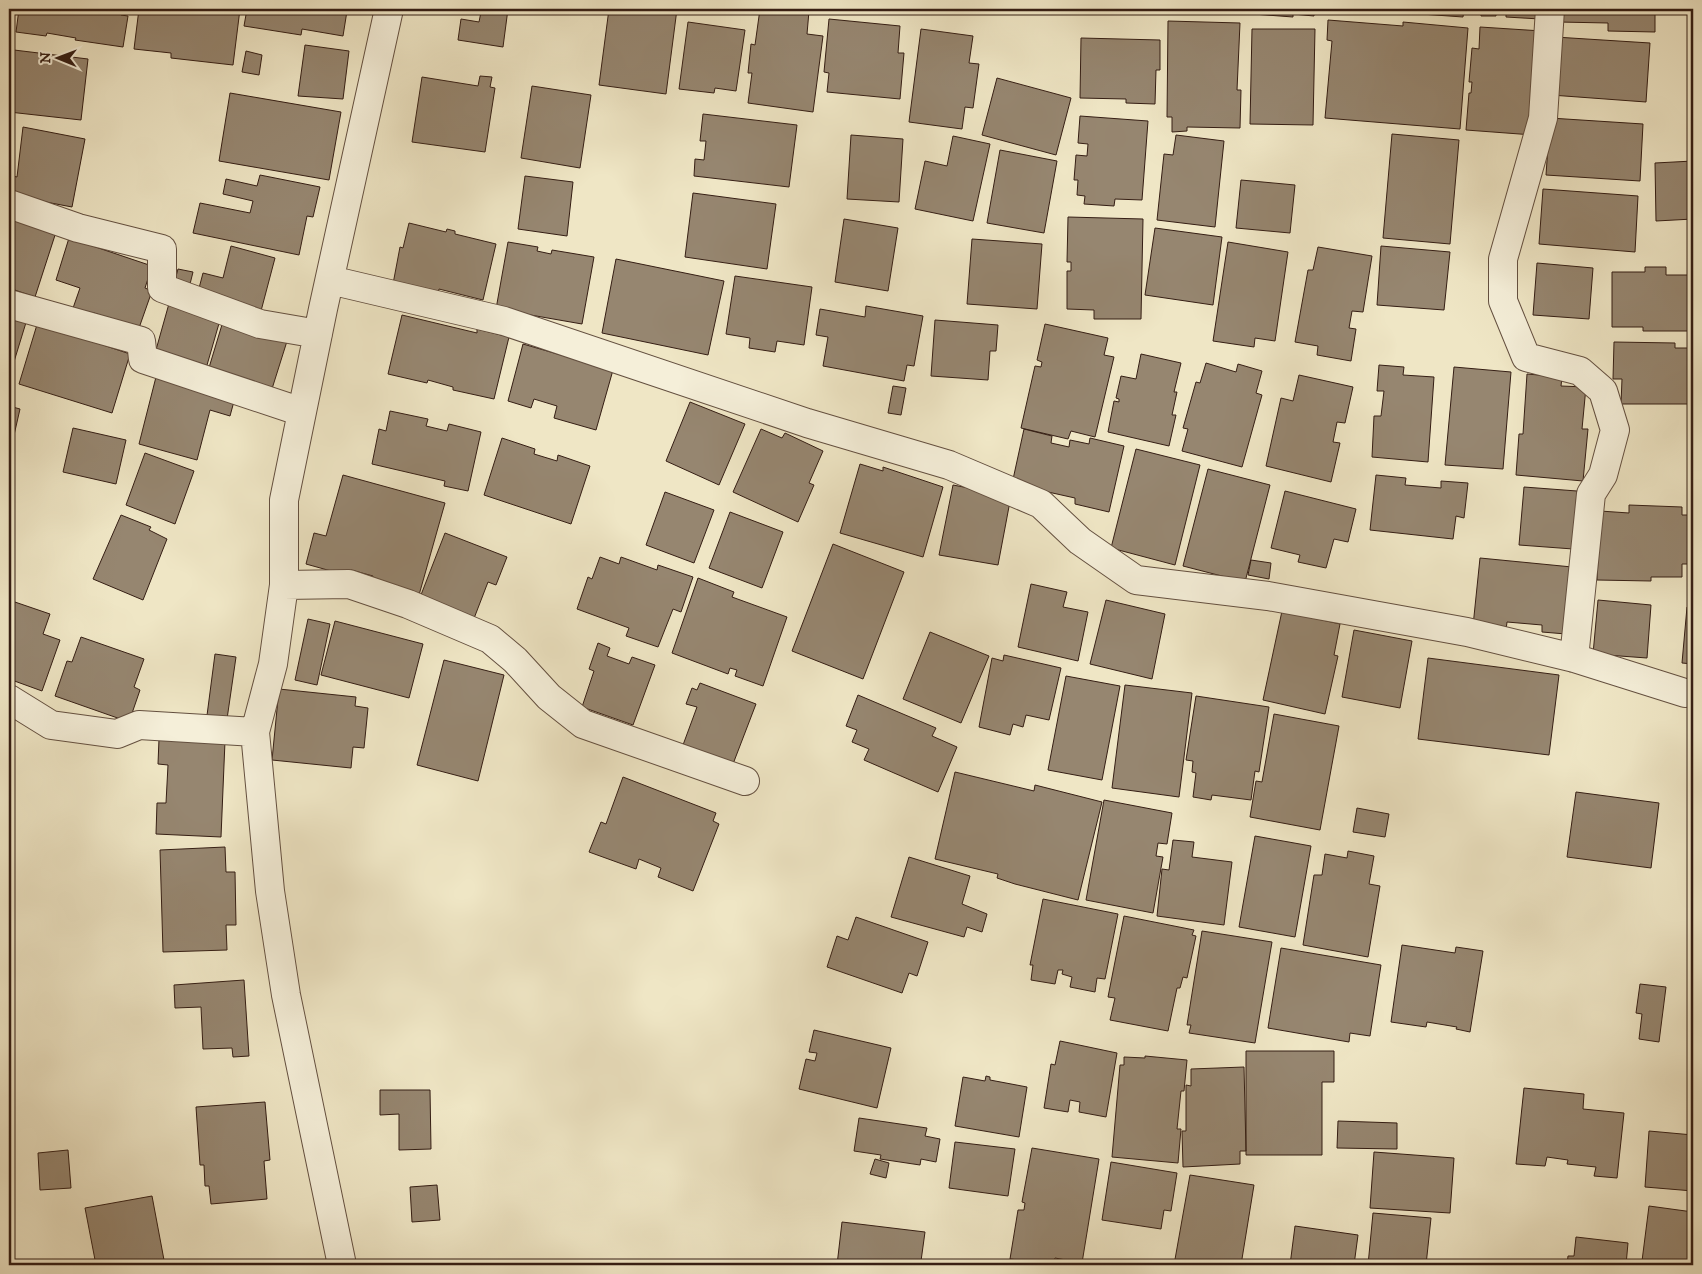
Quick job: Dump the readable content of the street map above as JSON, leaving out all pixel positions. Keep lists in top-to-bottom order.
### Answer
{
  "north": "left"
}
